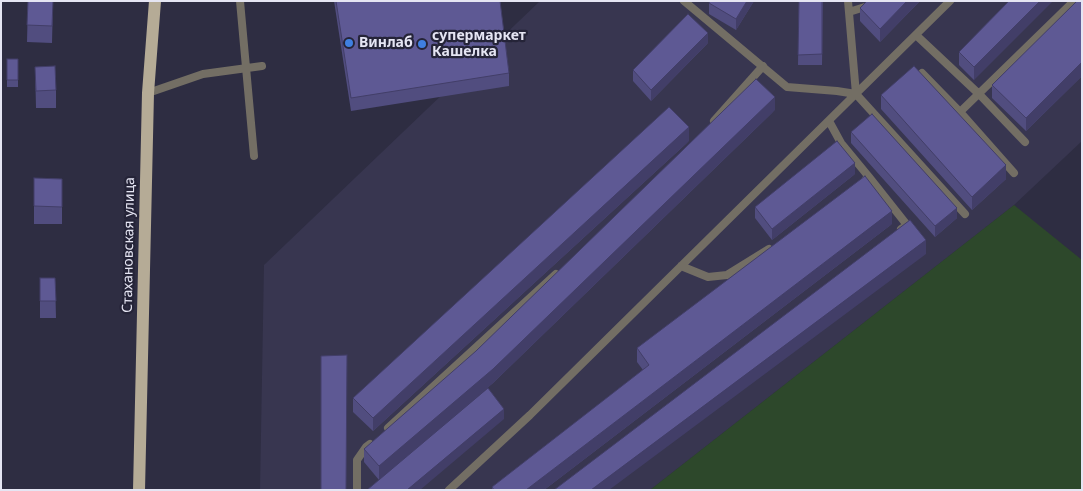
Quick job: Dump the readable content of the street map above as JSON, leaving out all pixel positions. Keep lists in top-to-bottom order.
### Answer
{
  "streets": {
    "main road": ["Стахановская улица"]
  },
  "places": ["Винлаб", "супермаркет Кашелка"]
}
